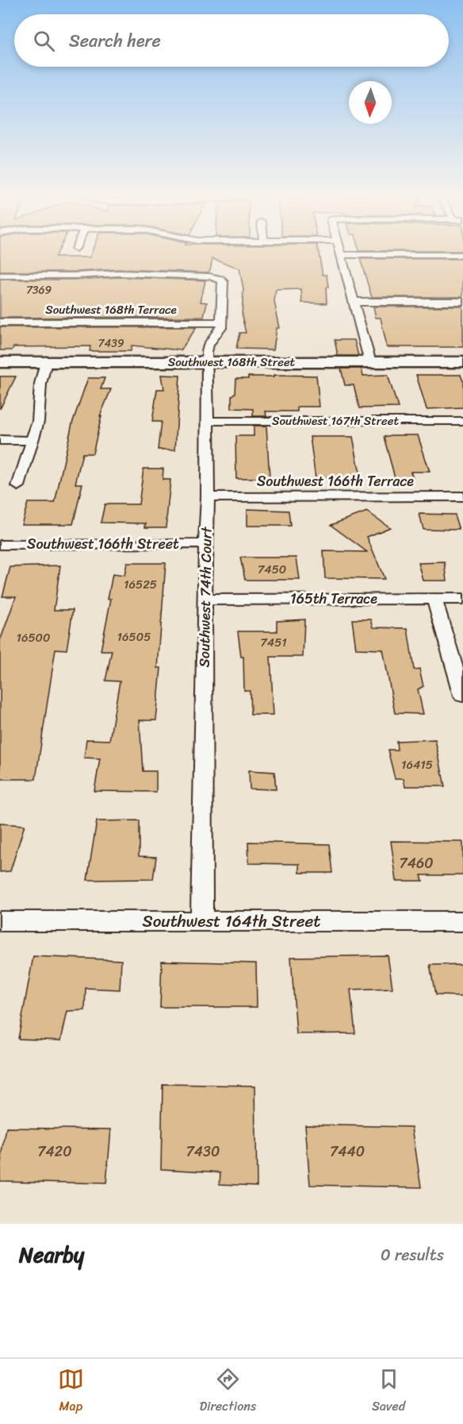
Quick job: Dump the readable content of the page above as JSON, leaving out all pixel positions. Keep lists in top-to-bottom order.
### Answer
{
  "streets": {
    "street": [
      "Southwest 168th Terrace",
      "Southwest 168th Street",
      "Southwest 167th Street",
      "Southwest 166th Terrace",
      "Southwest 166th Street",
      "Southwest 74th Court",
      "165th Terrace",
      "Southwest 164th Street"
    ]
  },
  "crossings": [
    ["Southwest 168th Terrace", "Southwest 74th Court"],
    ["Southwest 168th Street", "Southwest 74th Court"],
    ["Southwest 167th Street", "Southwest 74th Court"],
    ["Southwest 166th Terrace", "Southwest 74th Court"],
    ["Southwest 166th Street", "Southwest 74th Court"],
    ["Southwest 74th Court", "165th Terrace"],
    ["Southwest 74th Court", "Southwest 164th Street"]
  ],
  "house_numbers": [
    "7369",
    "7439",
    "7450",
    "16525",
    "16505",
    "16500",
    "7451",
    "16415",
    "7460",
    "7420",
    "7430",
    "7440"
  ],
  "north": "bottom",
  "page": {
    "search": "Search here",
    "heading": ["Nearby", "0 results"],
    "nav": ["Map", "Directions", "Saved"]
  }
}
